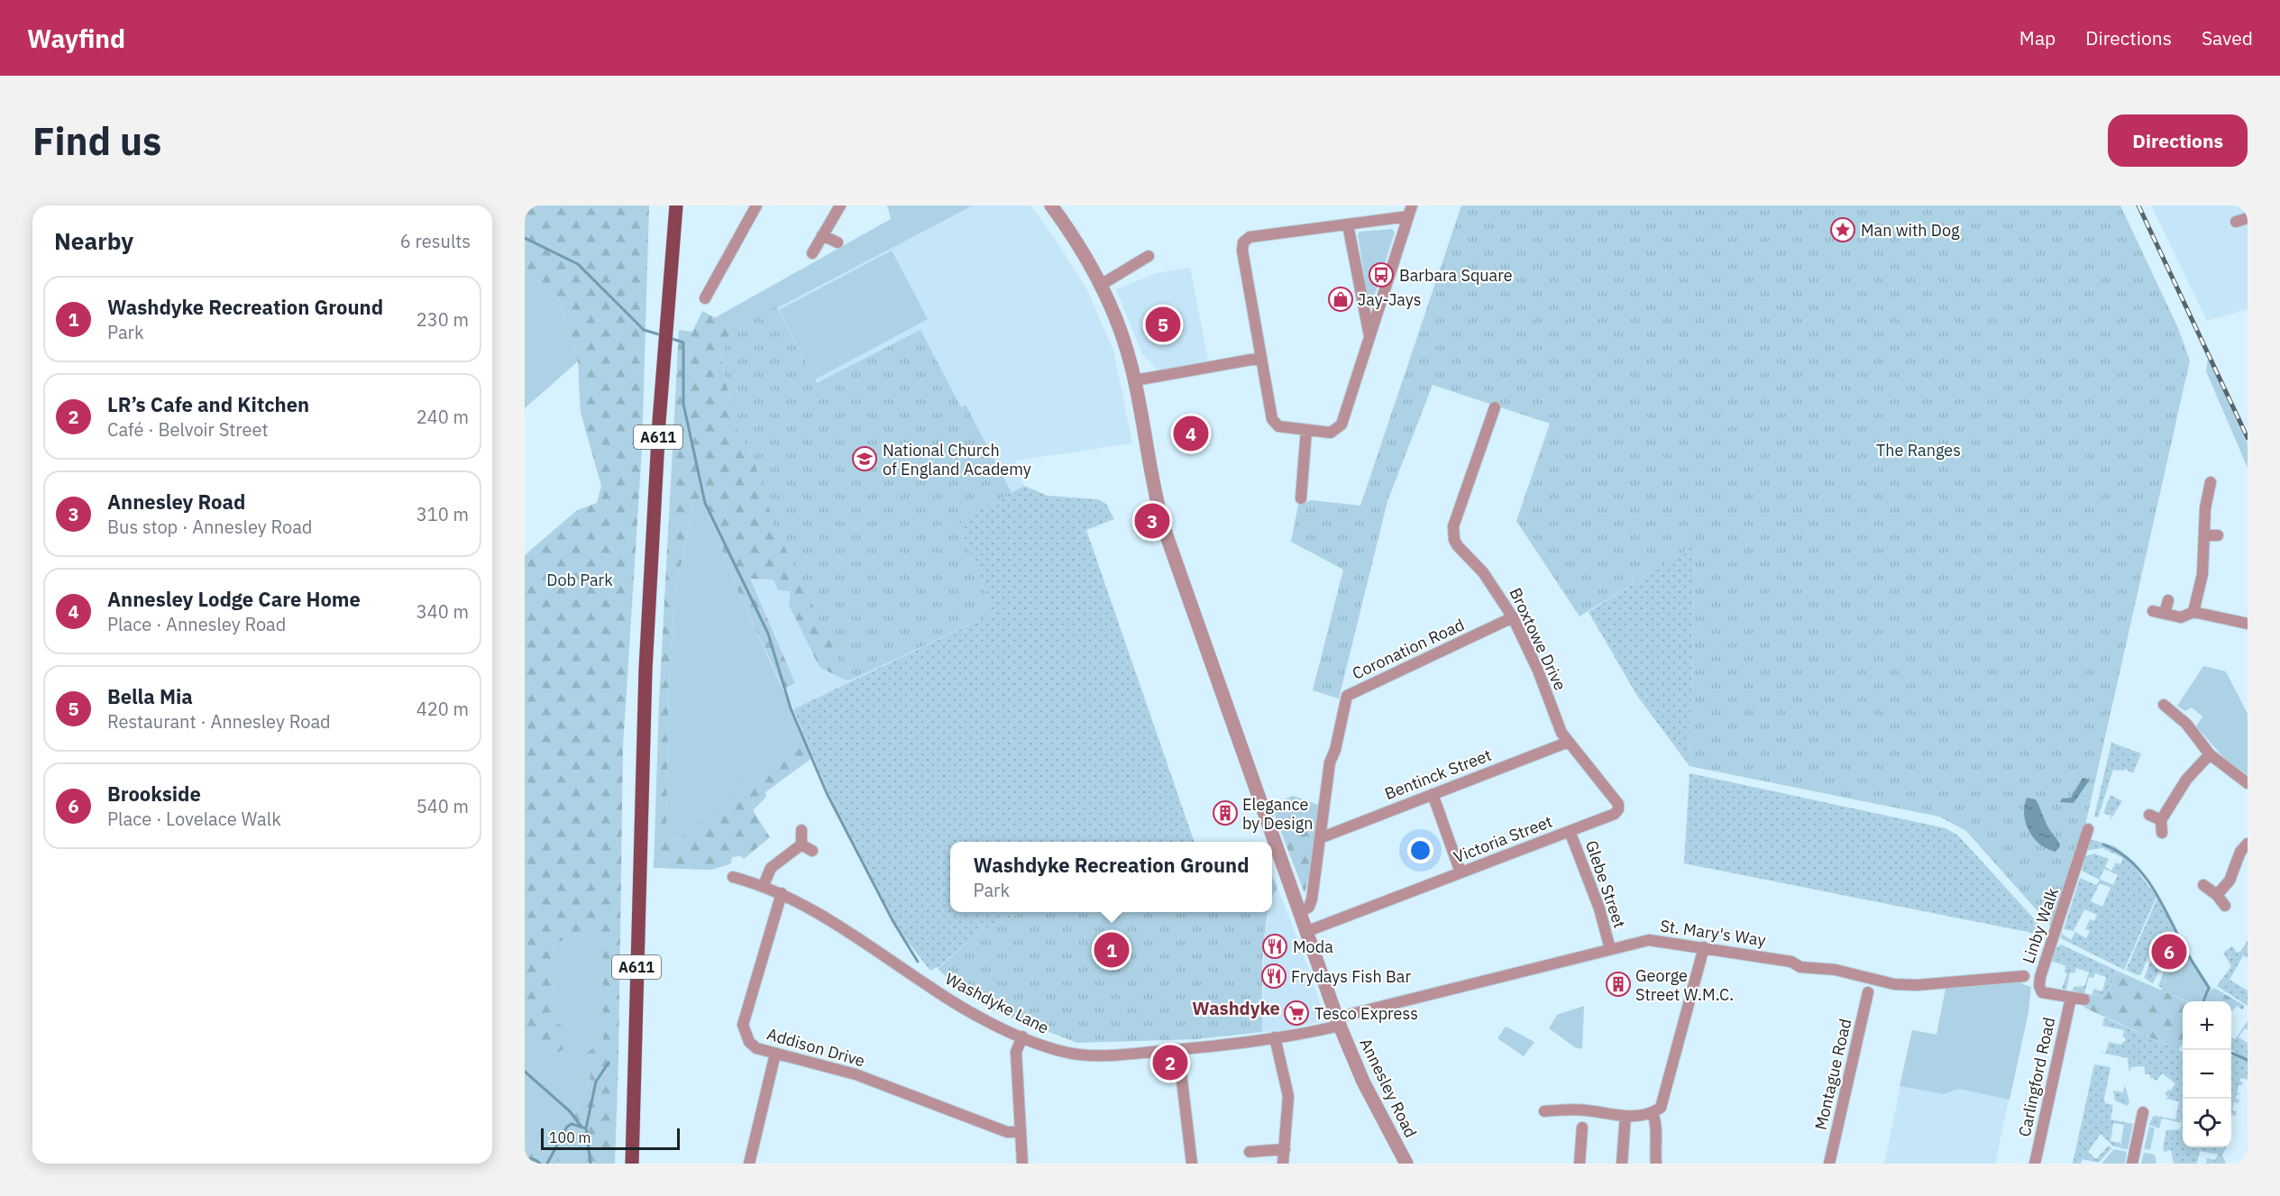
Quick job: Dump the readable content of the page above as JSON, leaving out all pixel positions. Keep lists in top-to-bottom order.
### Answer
{
  "streets": {
    "main road": ["A611"],
    "street": [
      "Broxtowe Drive",
      "Coronation Road",
      "Bentinck Street",
      "Victoria Street",
      "Glebe Street",
      "Linby Walk",
      "St. Mary's Way",
      "Washdyke Lane",
      "Addison Drive",
      "Montague Road",
      "Carlingford Road",
      "Annesley Road"
    ]
  },
  "crossings": [
    ["Broxtowe Drive", "Coronation Road"],
    ["Broxtowe Drive", "Bentinck Street"],
    ["Broxtowe Drive", "Victoria Street"],
    ["Coronation Road", "Bentinck Street"],
    ["Coronation Road", "Annesley Road"],
    ["Victoria Street", "Glebe Street"],
    ["Victoria Street", "Annesley Road"],
    ["Glebe Street", "St. Mary's Way"],
    ["Linby Walk", "St. Mary's Way"],
    ["Linby Walk", "Carlingford Road"],
    ["St. Mary's Way", "Washdyke Lane"],
    ["St. Mary's Way", "Annesley Road"],
    ["Washdyke Lane", "Addison Drive"],
    ["Washdyke Lane", "Annesley Road"]
  ],
  "districts": ["Washdyke"],
  "parks": ["The Ranges", "Dob Park"],
  "places": {
    "place": ["Man with Dog"],
    "bus stop": ["Barbara Square"],
    "shop": ["Jay-Jays"],
    "school or university": ["National Church of England Academy"],
    "building": ["Elegance by Design", "George Street W.M.C."],
    "restaurant": ["Moda", "Frydays Fish Bar"],
    "supermarket": ["Tesco Express"]
  },
  "scale_bar": "100 m",
  "page": {
    "header": "Wayfind",
    "nav": ["Map", "Directions", "Saved"],
    "buttons": "Directions",
    "title": "Find us",
    "heading": ["Nearby", "6 results"],
    "list": [
      {
        "mark": "1",
        "name": "Washdyke Recreation Ground",
        "note": "Park",
        "value": "230 m"
      },
      {
        "mark": "2",
        "name": "LR’s Cafe and Kitchen",
        "note": "Café · Belvoir Street",
        "value": "240 m"
      },
      {
        "mark": "3",
        "name": "Annesley Road",
        "note": "Bus stop · Annesley Road",
        "value": "310 m"
      },
      {
        "mark": "4",
        "name": "Annesley Lodge Care Home",
        "note": "Place · Annesley Road",
        "value": "340 m"
      },
      {
        "mark": "5",
        "name": "Bella Mia",
        "note": "Restaurant · Annesley Road",
        "value": "420 m"
      },
      {
        "mark": "6",
        "name": "Brookside",
        "note": "Place · Lovelace Walk",
        "value": "540 m"
      }
    ],
    "pins": [
      "5",
      "4",
      "3",
      "1",
      "6",
      "2"
    ],
    "popup": ["Washdyke Recreation Ground", "Park"],
    "map_buttons": ["+", "−"],
    "scale": "100 m"
  }
}
